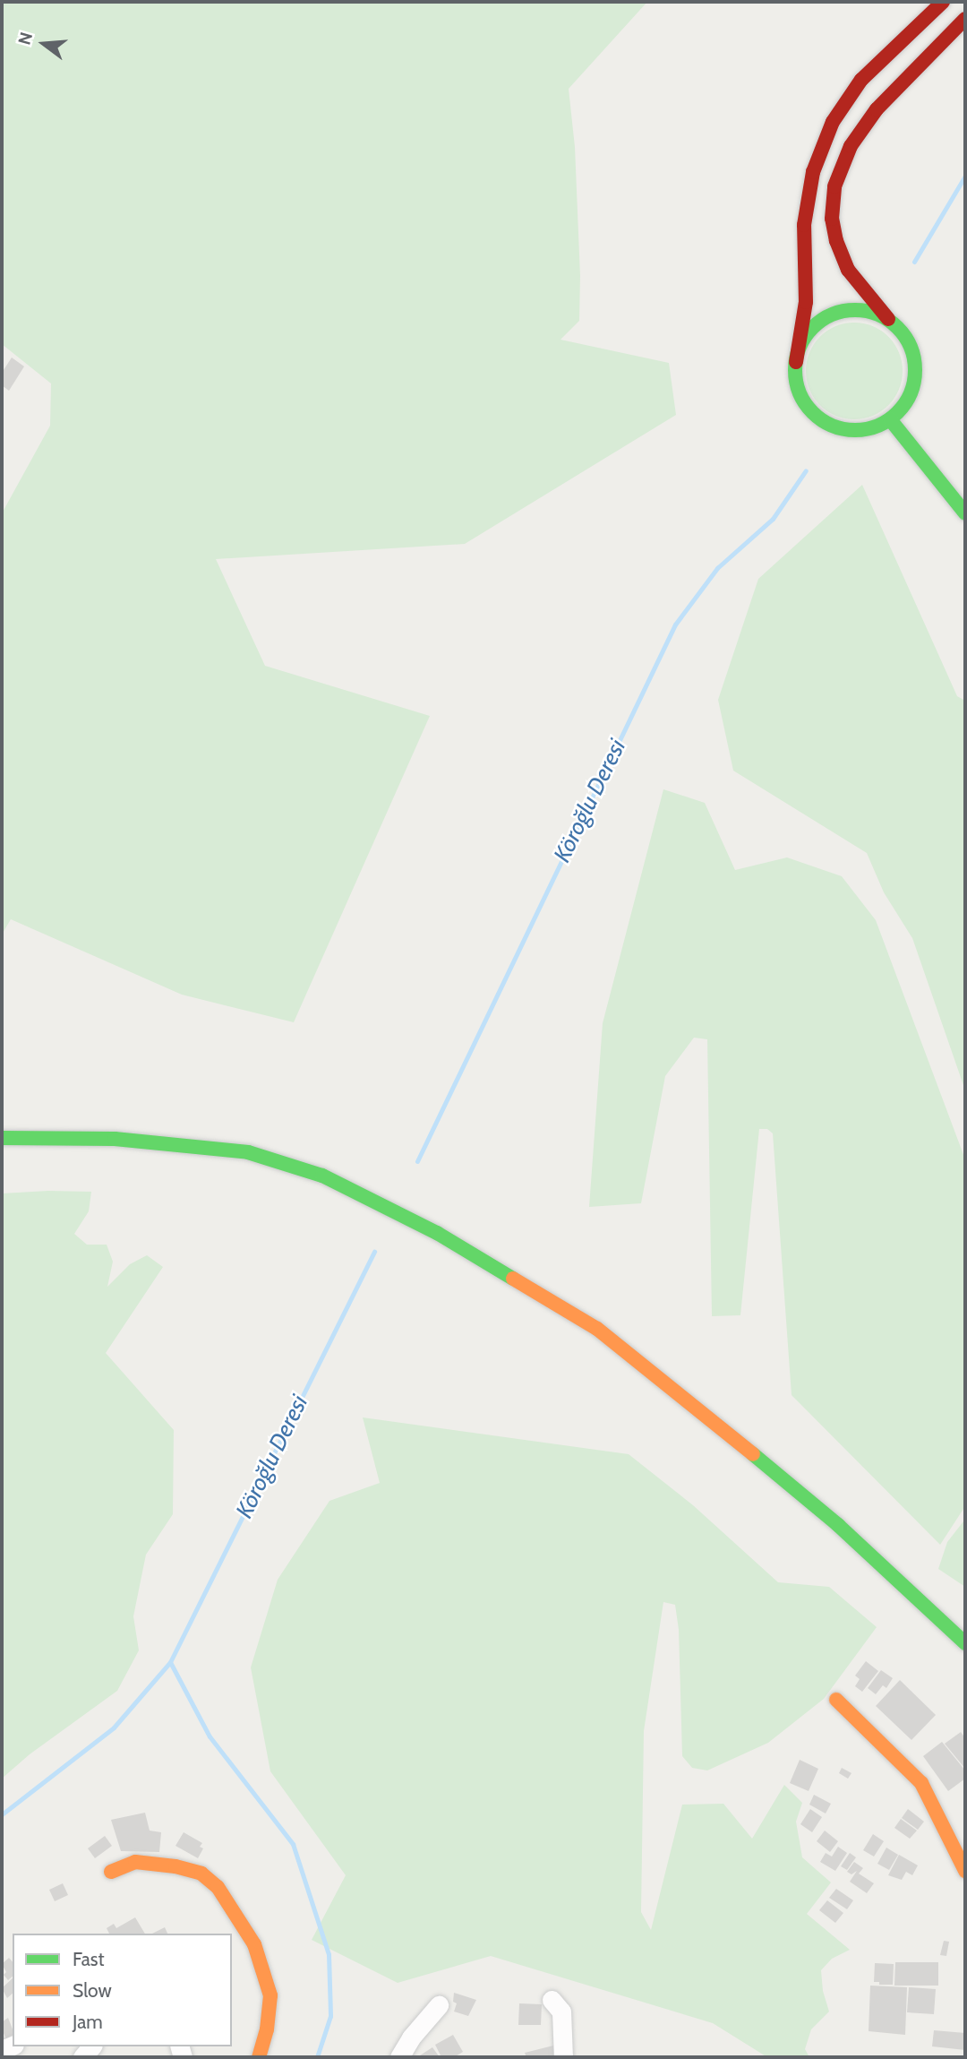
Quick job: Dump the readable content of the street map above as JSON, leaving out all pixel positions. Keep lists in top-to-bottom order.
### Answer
{
  "water": ["Köroğlu Deresi"],
  "legend": ["Fast", "Slow", "Jam"],
  "north": "left"
}
